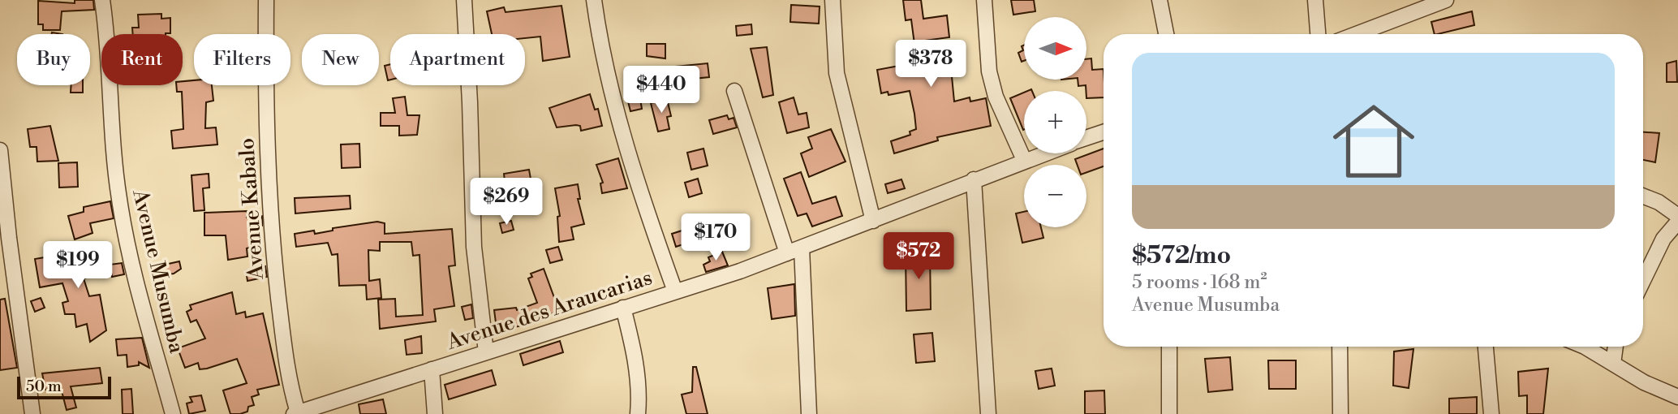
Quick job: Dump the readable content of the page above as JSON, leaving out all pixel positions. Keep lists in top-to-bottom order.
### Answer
{
  "streets": {
    "street": ["Avenue Kabalo", "Avenue Musumba", "Avenue des Araucarias"]
  },
  "crossings": [
    ["Avenue Kabalo", "Avenue des Araucarias"]
  ],
  "scale_bar": "50 m",
  "north": "right",
  "page": {
    "map_buttons": ["+", "−"],
    "chip": [
      "Buy",
      "Rent",
      "Filters",
      "New",
      "Apartment"
    ],
    "list": [
      {
        "name": "$572/mo",
        "note": "5 rooms · 168 m² · Avenue Musumba"
      }
    ],
    "price": [
      "$378",
      "$440",
      "$269",
      "$170",
      "$572",
      "$199"
    ],
    "scale": "50 m"
  }
}
